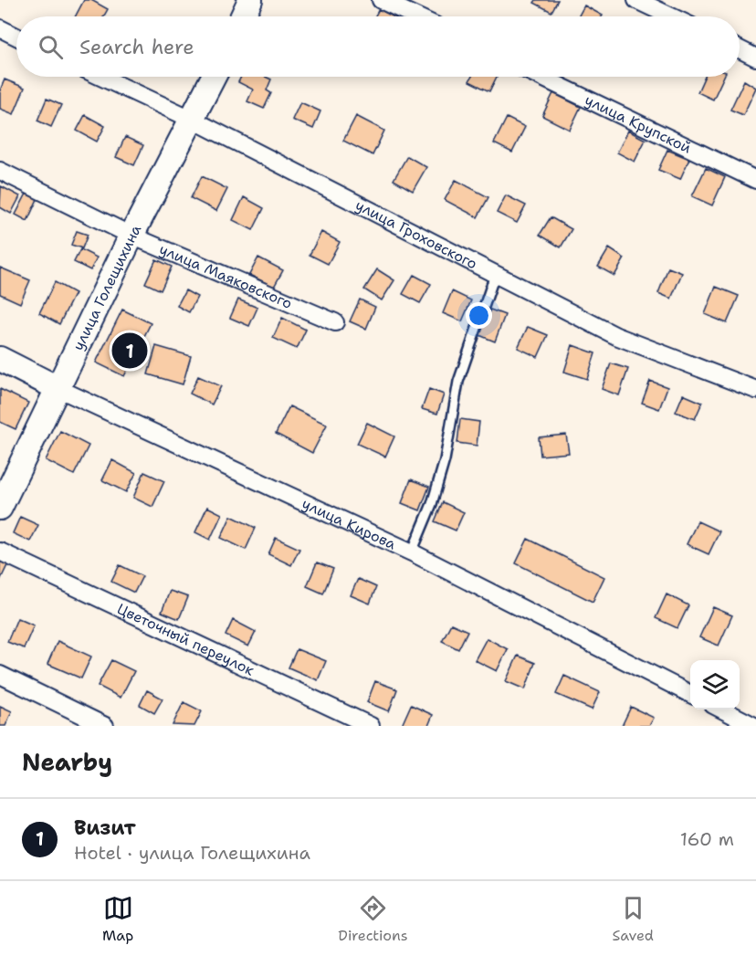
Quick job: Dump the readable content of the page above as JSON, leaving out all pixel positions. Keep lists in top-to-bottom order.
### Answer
{
  "streets": {
    "street": [
      "улица Крупской",
      "улица Гроховского",
      "улица Маяковского",
      "улица Голещихина",
      "улица Кирова",
      "Цветочный переулок"
    ]
  },
  "crossings": [
    ["улица Гроховского", "улица Голещихина"],
    ["улица Маяковского", "улица Голещихина"],
    ["улица Голещихина", "улица Кирова"]
  ],
  "page": {
    "search": "Search here",
    "pins": "1",
    "heading": "Nearby",
    "list": [
      {
        "mark": "1",
        "name": "Визит",
        "note": "Hotel · улица Голещихина",
        "value": "160 m"
      }
    ],
    "nav": ["Map", "Directions", "Saved"]
  }
}
